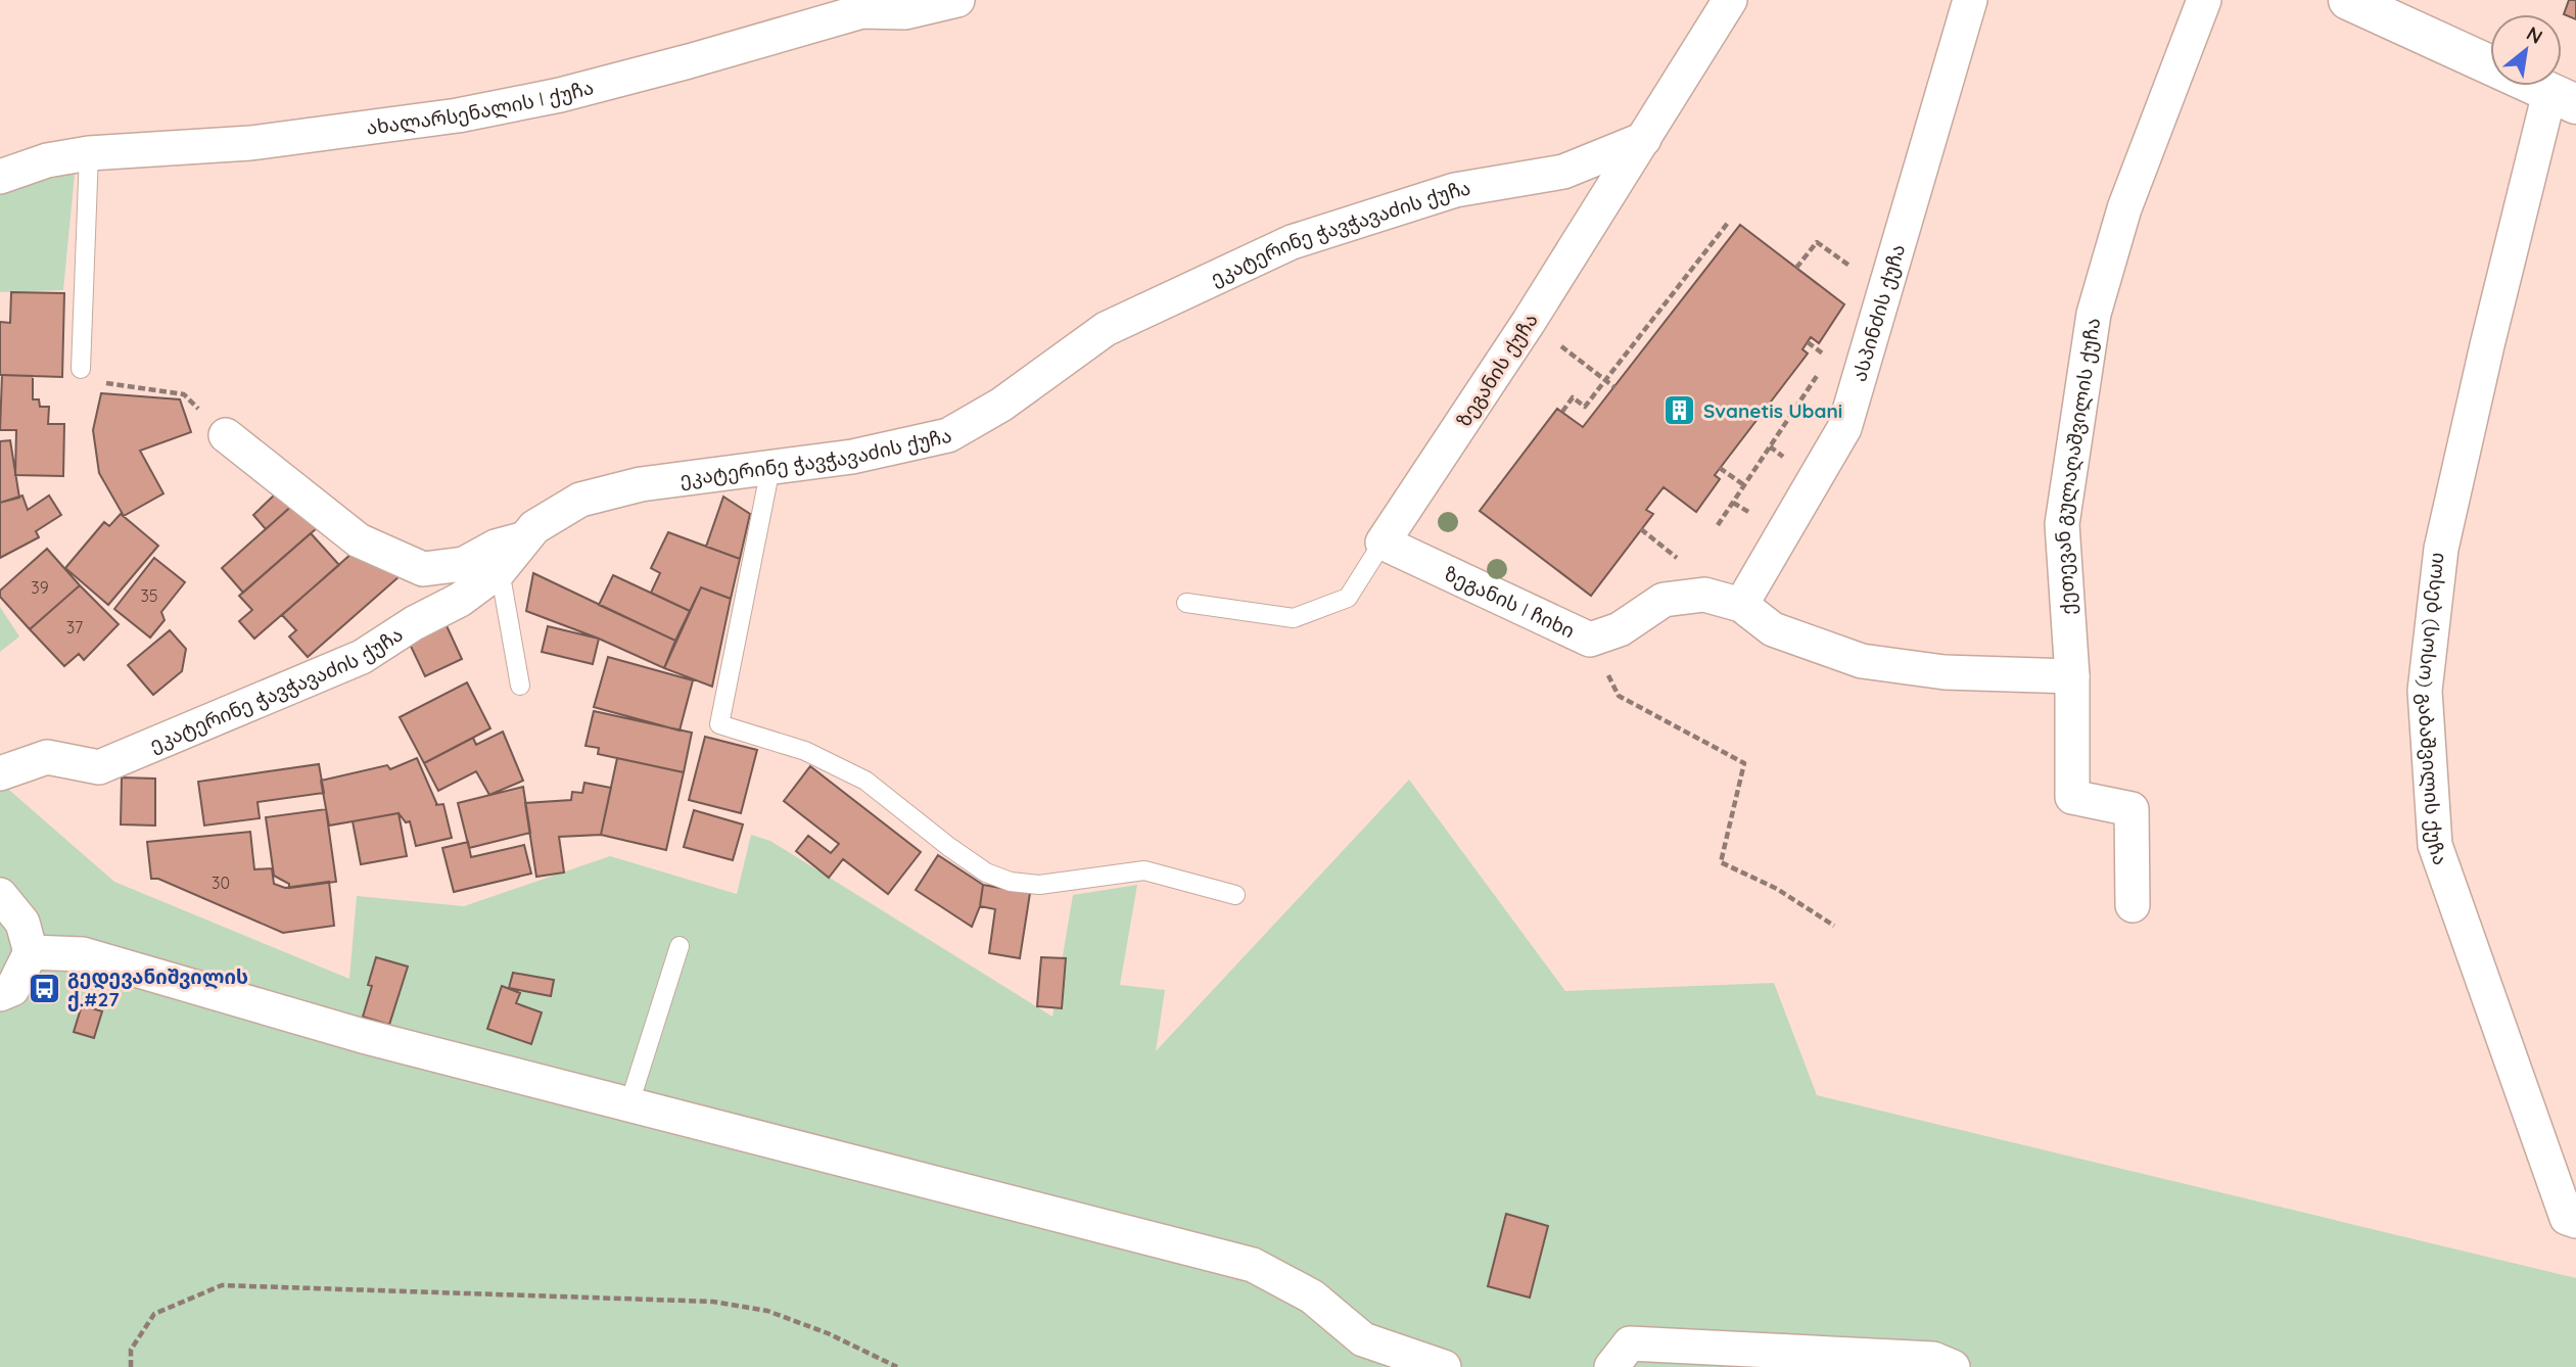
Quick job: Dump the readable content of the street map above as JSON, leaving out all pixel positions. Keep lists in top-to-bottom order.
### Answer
{
  "streets": {
    "street": [
      "ახალარსენალის I ქუჩა",
      "ეკატერინე ჭავჭავაძის ქუჩა",
      "ასპინძის ქუჩა",
      "ზეგანის ქუჩა",
      "ქეთევან გულაღაშვილის ქუჩა",
      "ზეგანის I ჩიხი",
      "იოსებ (სოსო) გაბაშვილის ქუჩა"
    ]
  },
  "crossings": [
    ["ეკატერინე ჭავჭავაძის ქუჩა", "ზეგანის ქუჩა"],
    ["ზეგანის ქუჩა", "ზეგანის I ჩიხი"]
  ],
  "places": {
    "building": ["Svanetis Ubani"],
    "bus stop": ["გედევანიშვილის ქ.#27"]
  },
  "house_numbers": [
    "39",
    "35",
    "37",
    "30"
  ],
  "north": "top right"
}
